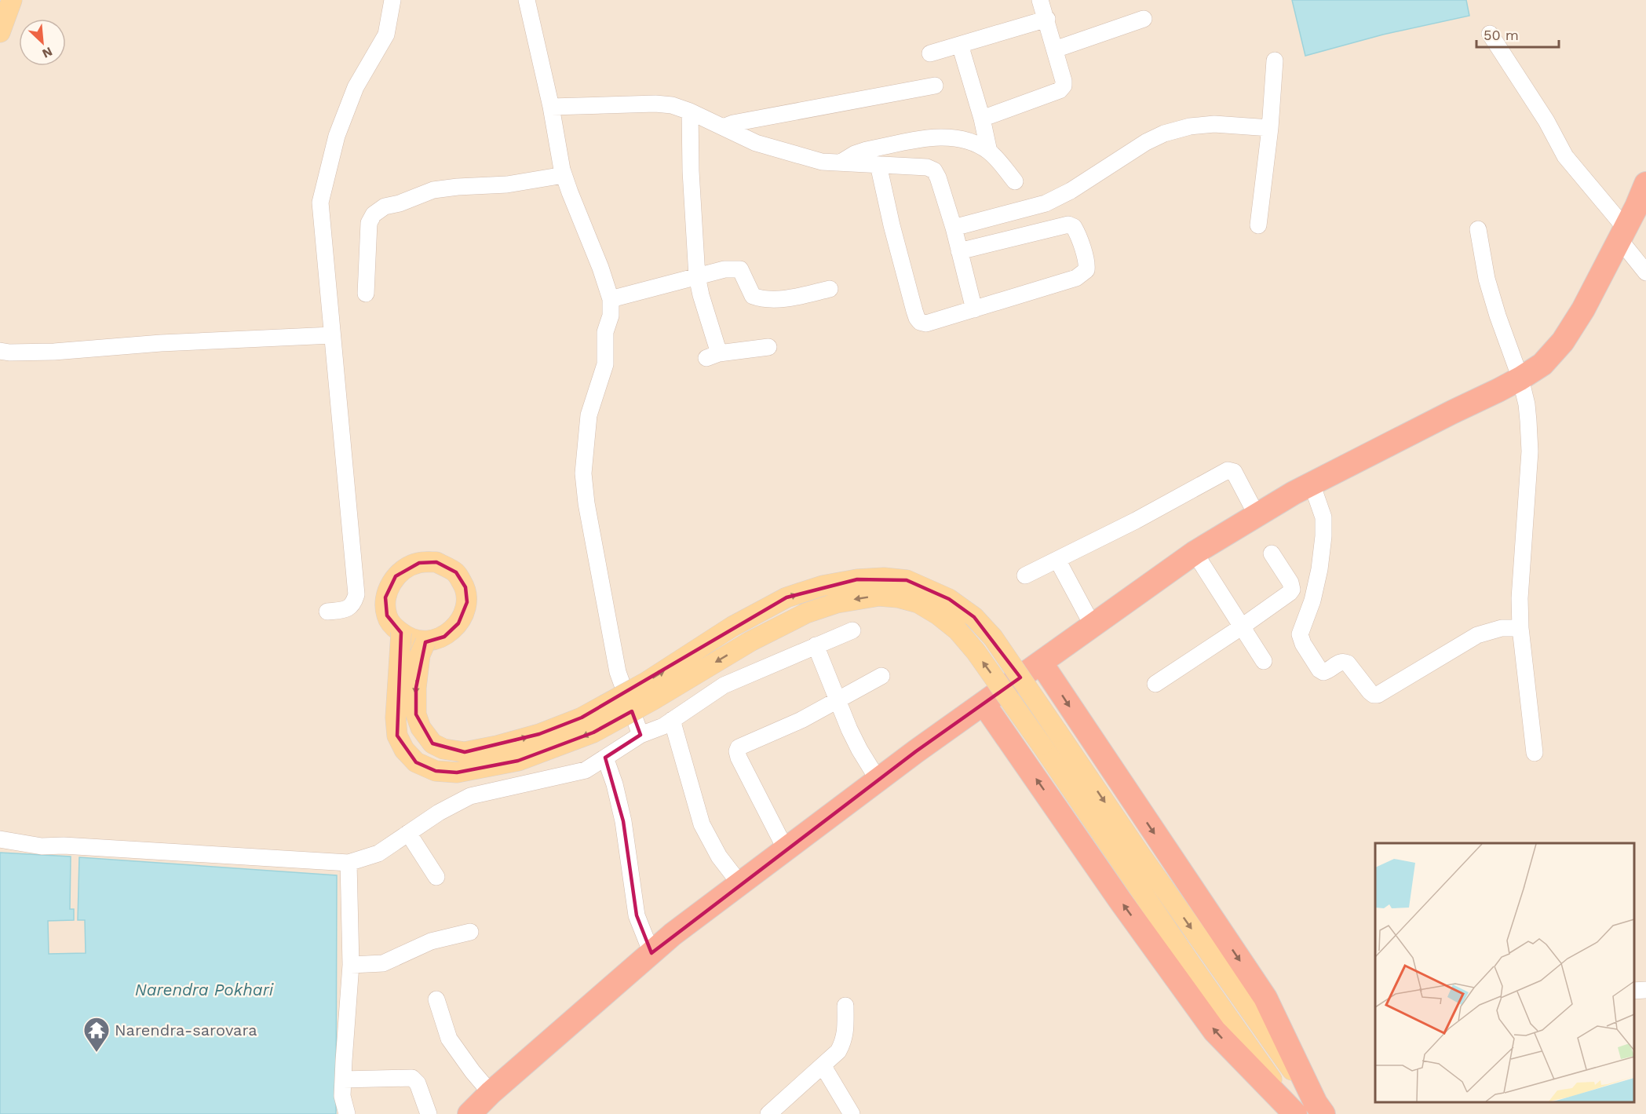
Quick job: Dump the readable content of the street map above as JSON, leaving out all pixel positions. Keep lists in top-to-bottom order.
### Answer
{
  "water": ["Narendra Pokhari"],
  "places": {
    "temple": ["Narendra-sarovara"]
  },
  "scale_bar": "50 m",
  "north": "bottom right"
}
